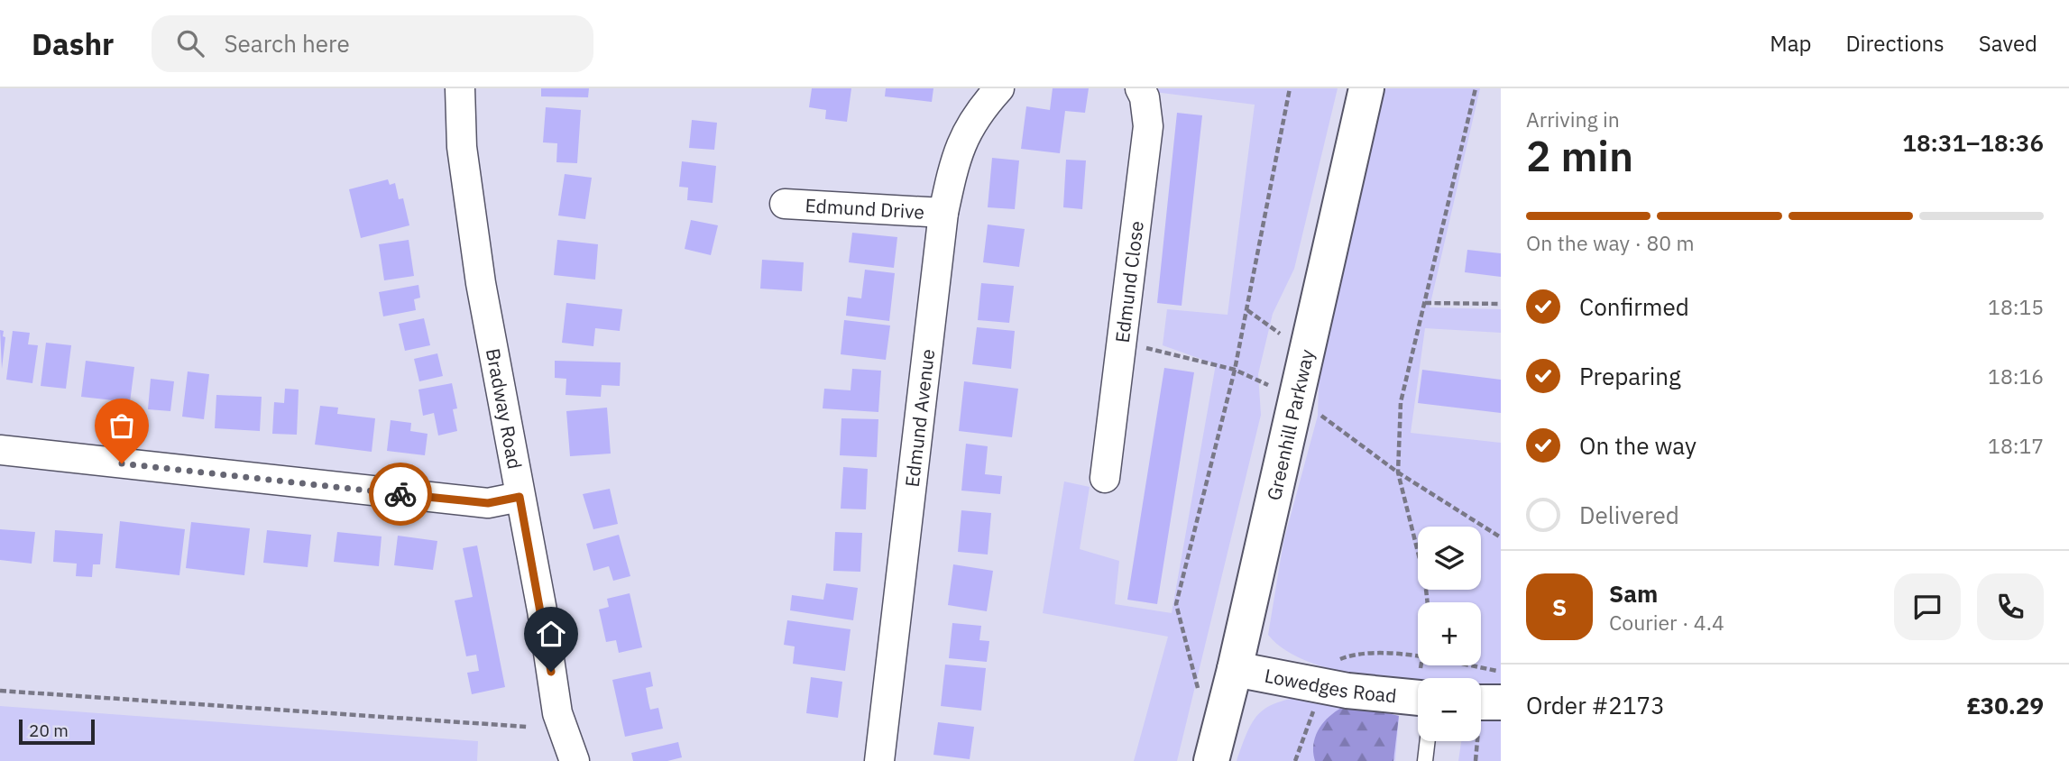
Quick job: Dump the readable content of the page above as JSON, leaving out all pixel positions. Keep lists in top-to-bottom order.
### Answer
{
  "streets": {
    "main road": ["Greenhill Parkway", "Lowedges Road"],
    "street": [
      "Edmund Drive",
      "Edmund Close",
      "Bradway Road",
      "Edmund Avenue"
    ]
  },
  "crossings": [
    ["Edmund Drive", "Edmund Avenue"],
    ["Greenhill Parkway", "Lowedges Road"]
  ],
  "scale_bar": "20 m",
  "page": {
    "header": "Dashr",
    "search": "Search here",
    "nav": ["Map", "Directions", "Saved"],
    "heading": ["2 min", "Arriving in", "18:31–18:36"],
    "panel": [
      "Sam",
      "Courier · 4.4",
      "Order #2173",
      "£30.29"
    ],
    "bar": "On the way · 80 m",
    "list": [
      ["Confirmed", "18:15"],
      ["Preparing", "18:16"],
      ["On the way", "18:17"],
      "Delivered"
    ],
    "map_buttons": ["+", "−"],
    "round": "S",
    "scale": "20 m"
  }
}
